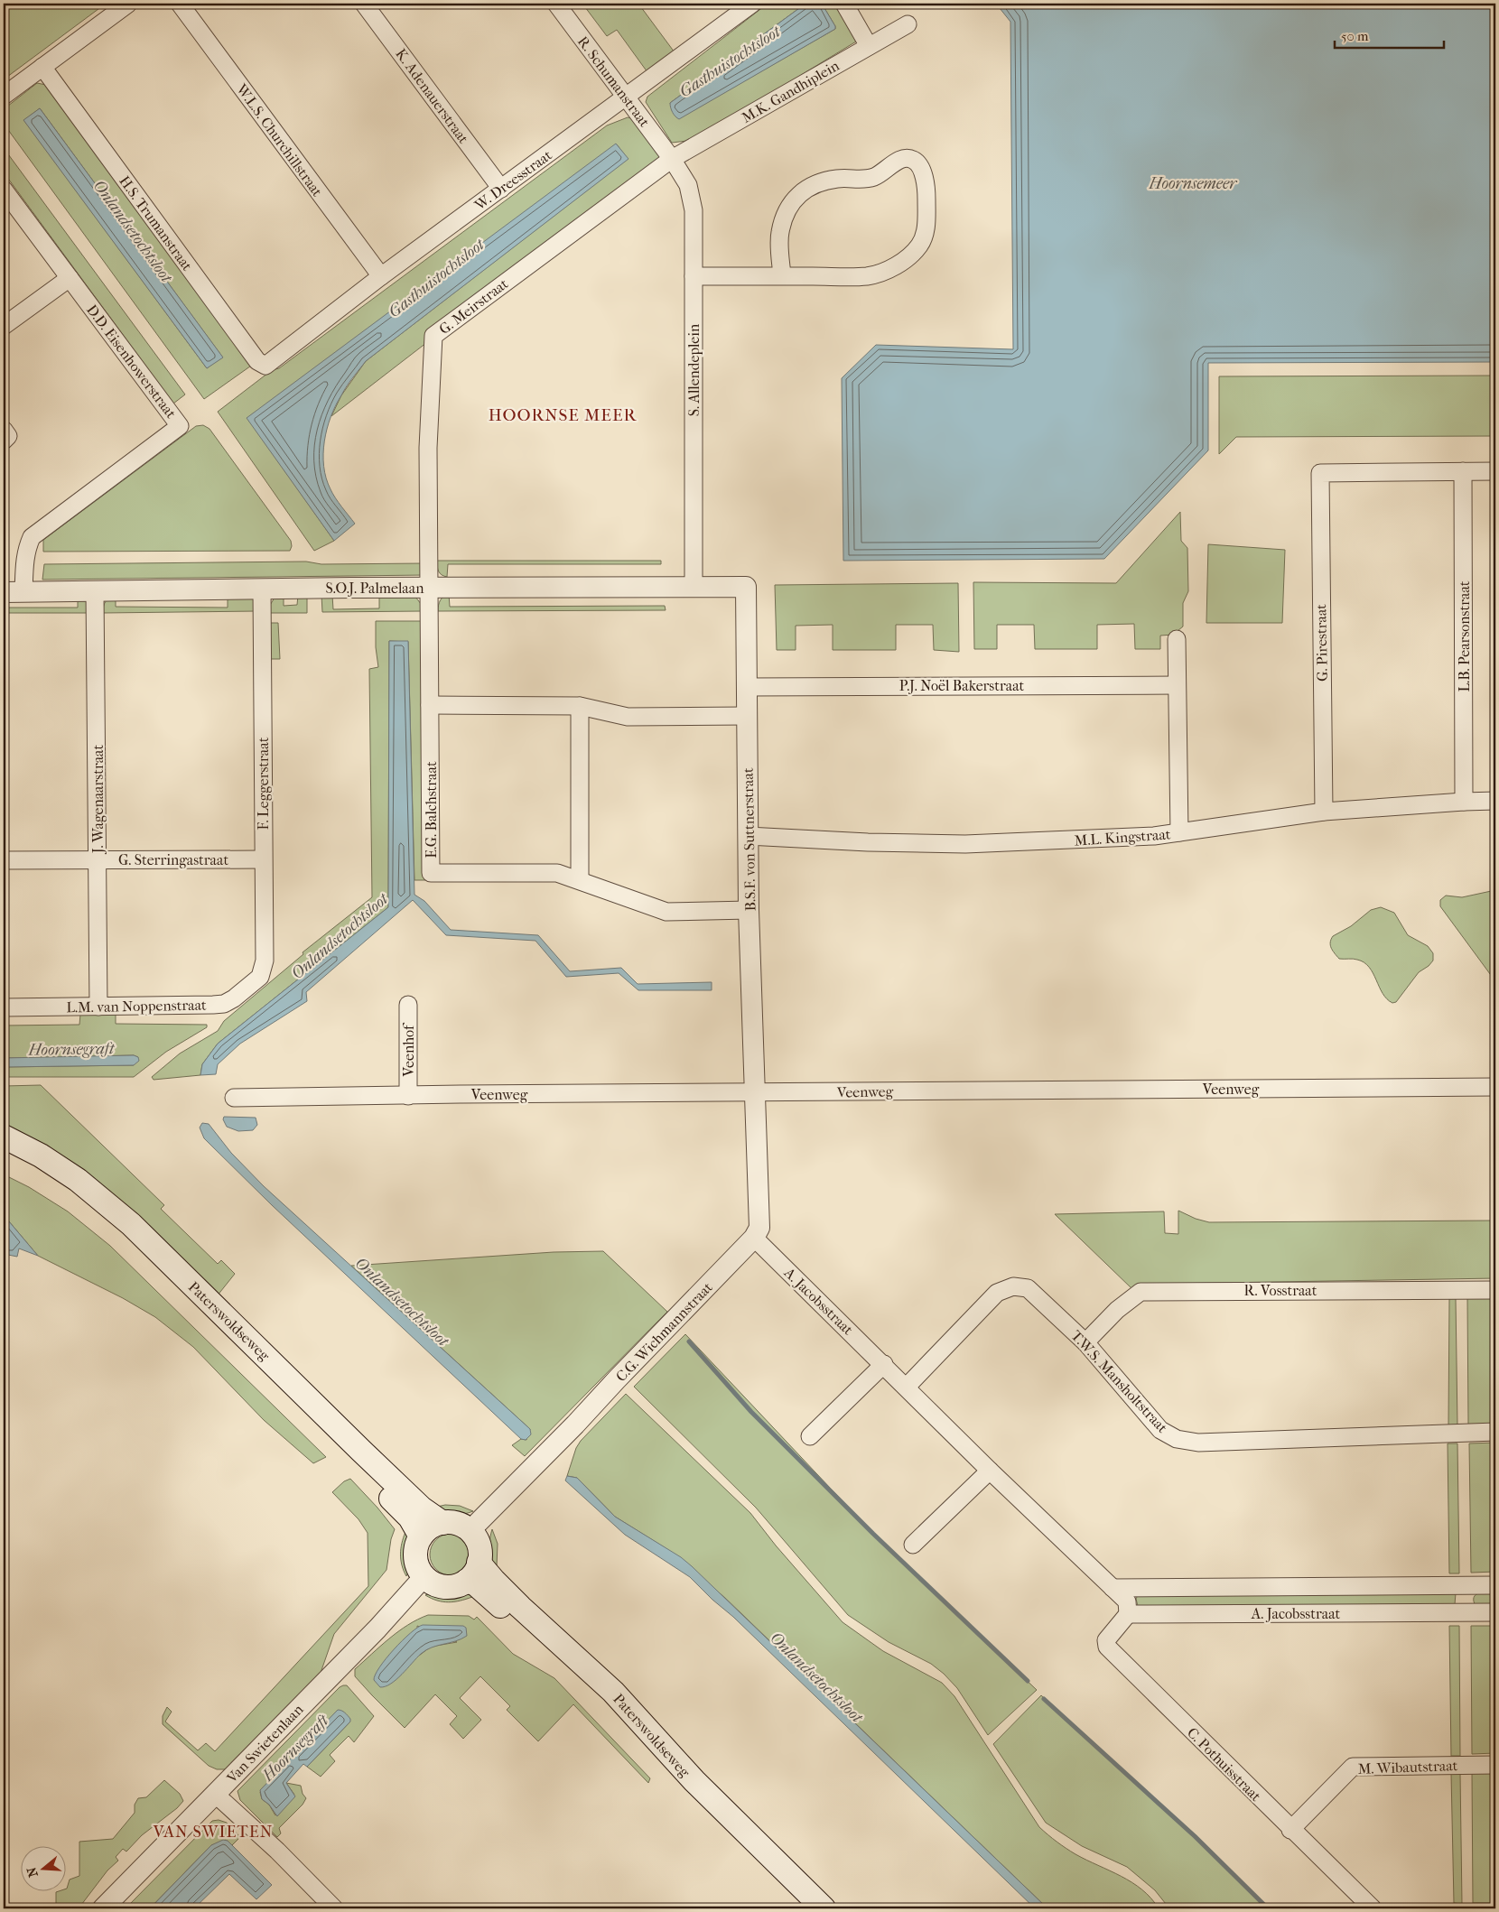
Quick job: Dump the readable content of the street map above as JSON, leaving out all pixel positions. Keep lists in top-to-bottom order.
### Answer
{
  "streets": {
    "main road": ["Paterswoldseweg"],
    "street": [
      "R. Schumanstraat",
      "M.K. Gandhiplein",
      "K. Adenauerstraat",
      "W.L.S. Churchillstraat",
      "W. Dreesstraat",
      "H.S. Trumanstraat",
      "G. Meirstraat",
      "D.D. Eisenhowerstraat",
      "S. Allendeplein",
      "S.O.J. Palmelaan",
      "L.B. Pearsonstraat",
      "G. Pirestraat",
      "P.J. Noël Bakerstraat",
      "F. Leggerstraat",
      "J. Wagenaarstraat",
      "E.G. Balchstraat",
      "M.L. Kingstraat",
      "B.S.F. von Suttnerstraat",
      "G. Sterringastraat",
      "L.M. van Noppenstraat",
      "Veenhof",
      "Veenweg",
      "R. Vosstraat",
      "A. Jacobsstraat",
      "C.G. Wichmannstraat",
      "T.W.S. Mansholtstraat",
      "Van Swietenlaan",
      "C. Pothuisstraat",
      "M. Wibautstraat"
    ]
  },
  "crossings": [
    ["R. Schumanstraat", "M.K. Gandhiplein"],
    ["R. Schumanstraat", "W. Dreesstraat"],
    ["R. Schumanstraat", "G. Meirstraat"],
    ["R. Schumanstraat", "S. Allendeplein"],
    ["M.K. Gandhiplein", "G. Meirstraat"],
    ["M.K. Gandhiplein", "S. Allendeplein"],
    ["K. Adenauerstraat", "W. Dreesstraat"],
    ["W.L.S. Churchillstraat", "W. Dreesstraat"],
    ["W. Dreesstraat", "H.S. Trumanstraat"],
    ["G. Meirstraat", "S. Allendeplein"],
    ["G. Meirstraat", "S.O.J. Palmelaan"],
    ["G. Meirstraat", "E.G. Balchstraat"],
    ["D.D. Eisenhowerstraat", "S.O.J. Palmelaan"],
    ["S. Allendeplein", "S.O.J. Palmelaan"],
    ["S.O.J. Palmelaan", "F. Leggerstraat"],
    ["S.O.J. Palmelaan", "J. Wagenaarstraat"],
    ["S.O.J. Palmelaan", "E.G. Balchstraat"],
    ["S.O.J. Palmelaan", "B.S.F. von Suttnerstraat"],
    ["L.B. Pearsonstraat", "G. Pirestraat"],
    ["L.B. Pearsonstraat", "M.L. Kingstraat"],
    ["G. Pirestraat", "M.L. Kingstraat"],
    ["P.J. Noël Bakerstraat", "B.S.F. von Suttnerstraat"],
    ["F. Leggerstraat", "G. Sterringastraat"],
    ["F. Leggerstraat", "L.M. van Noppenstraat"],
    ["J. Wagenaarstraat", "G. Sterringastraat"],
    ["J. Wagenaarstraat", "L.M. van Noppenstraat"],
    ["E.G. Balchstraat", "B.S.F. von Suttnerstraat"],
    ["M.L. Kingstraat", "B.S.F. von Suttnerstraat"],
    ["B.S.F. von Suttnerstraat", "Veenweg"],
    ["B.S.F. von Suttnerstraat", "C.G. Wichmannstraat"],
    ["Veenhof", "Veenweg"],
    ["Veenweg", "C.G. Wichmannstraat"],
    ["R. Vosstraat", "T.W.S. Mansholtstraat"],
    ["A. Jacobsstraat", "C.G. Wichmannstraat"],
    ["A. Jacobsstraat", "T.W.S. Mansholtstraat"],
    ["A. Jacobsstraat", "C. Pothuisstraat"],
    ["Paterswoldseweg", "C.G. Wichmannstraat"],
    ["Paterswoldseweg", "Van Swietenlaan"],
    ["C.G. Wichmannstraat", "Van Swietenlaan"],
    ["C. Pothuisstraat", "M. Wibautstraat"]
  ],
  "districts": ["HOORNSE MEER", "VAN SWIETEN"],
  "water": [
    "Gasthuistochtsloot",
    "Hoornsemeer",
    "Onlandsetochtsloot",
    "Hoornsegraft"
  ],
  "scale_bar": "50 m",
  "north": "left"
}
